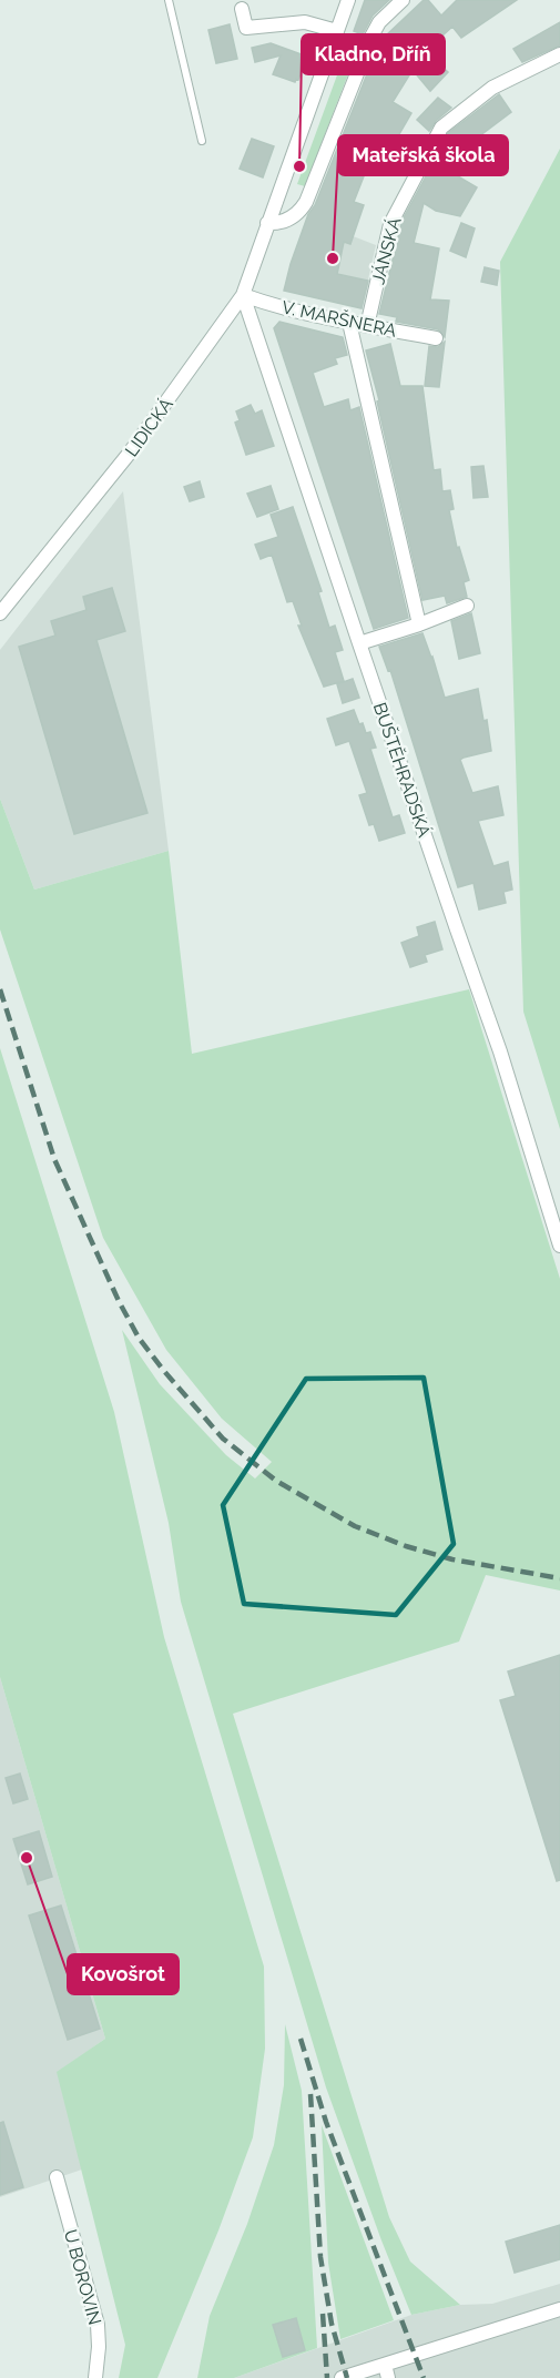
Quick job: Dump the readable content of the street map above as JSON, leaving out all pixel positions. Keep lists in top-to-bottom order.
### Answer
{
  "streets": {
    "street": [
      "JÁNSKÁ",
      "V. MARŠNERA",
      "LIDICKÁ",
      "BUŠTĚHRADSKÁ",
      "U BOROVIN"
    ]
  },
  "crossings": [
    ["JÁNSKÁ", "V. MARŠNERA"],
    ["V. MARŠNERA", "LIDICKÁ"],
    ["V. MARŠNERA", "BUŠTĚHRADSKÁ"],
    ["LIDICKÁ", "BUŠTĚHRADSKÁ"]
  ],
  "places": ["Kladno, Dříň", "Mateřská škola", "Kovošrot"]
}
